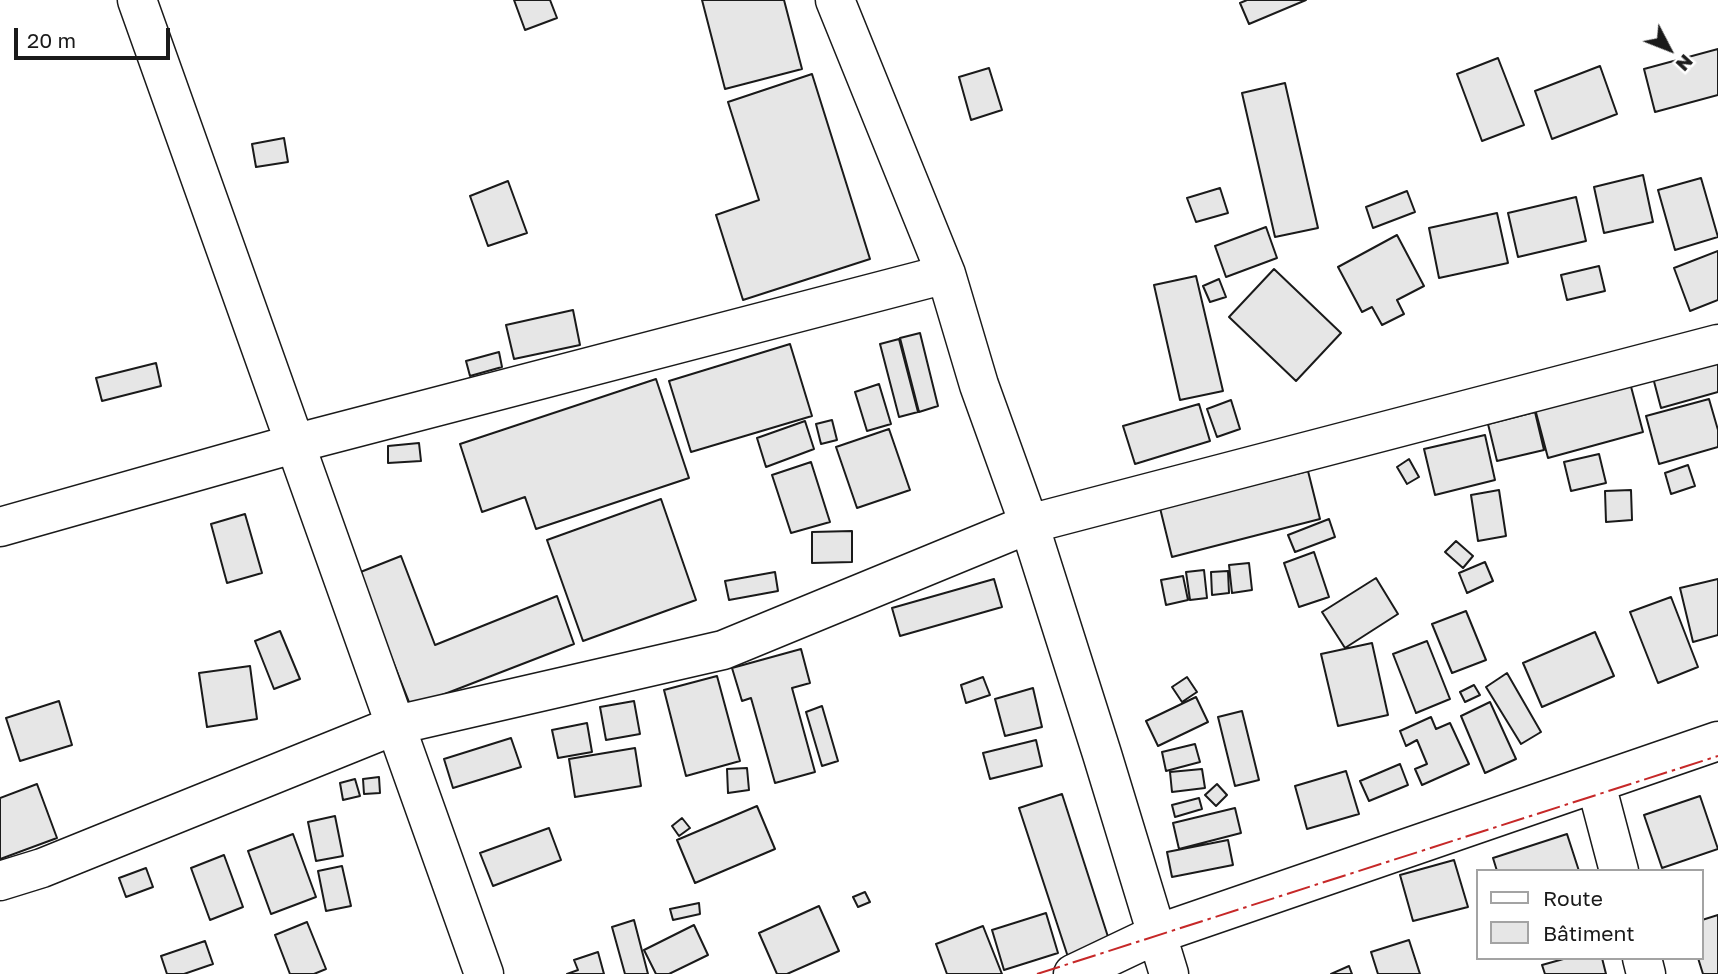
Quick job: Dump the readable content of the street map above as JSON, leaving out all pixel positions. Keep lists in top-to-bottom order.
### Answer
{
  "legend": ["Route", "Bâtiment"],
  "scale_bar": "20 m",
  "north": "bottom right"
}
